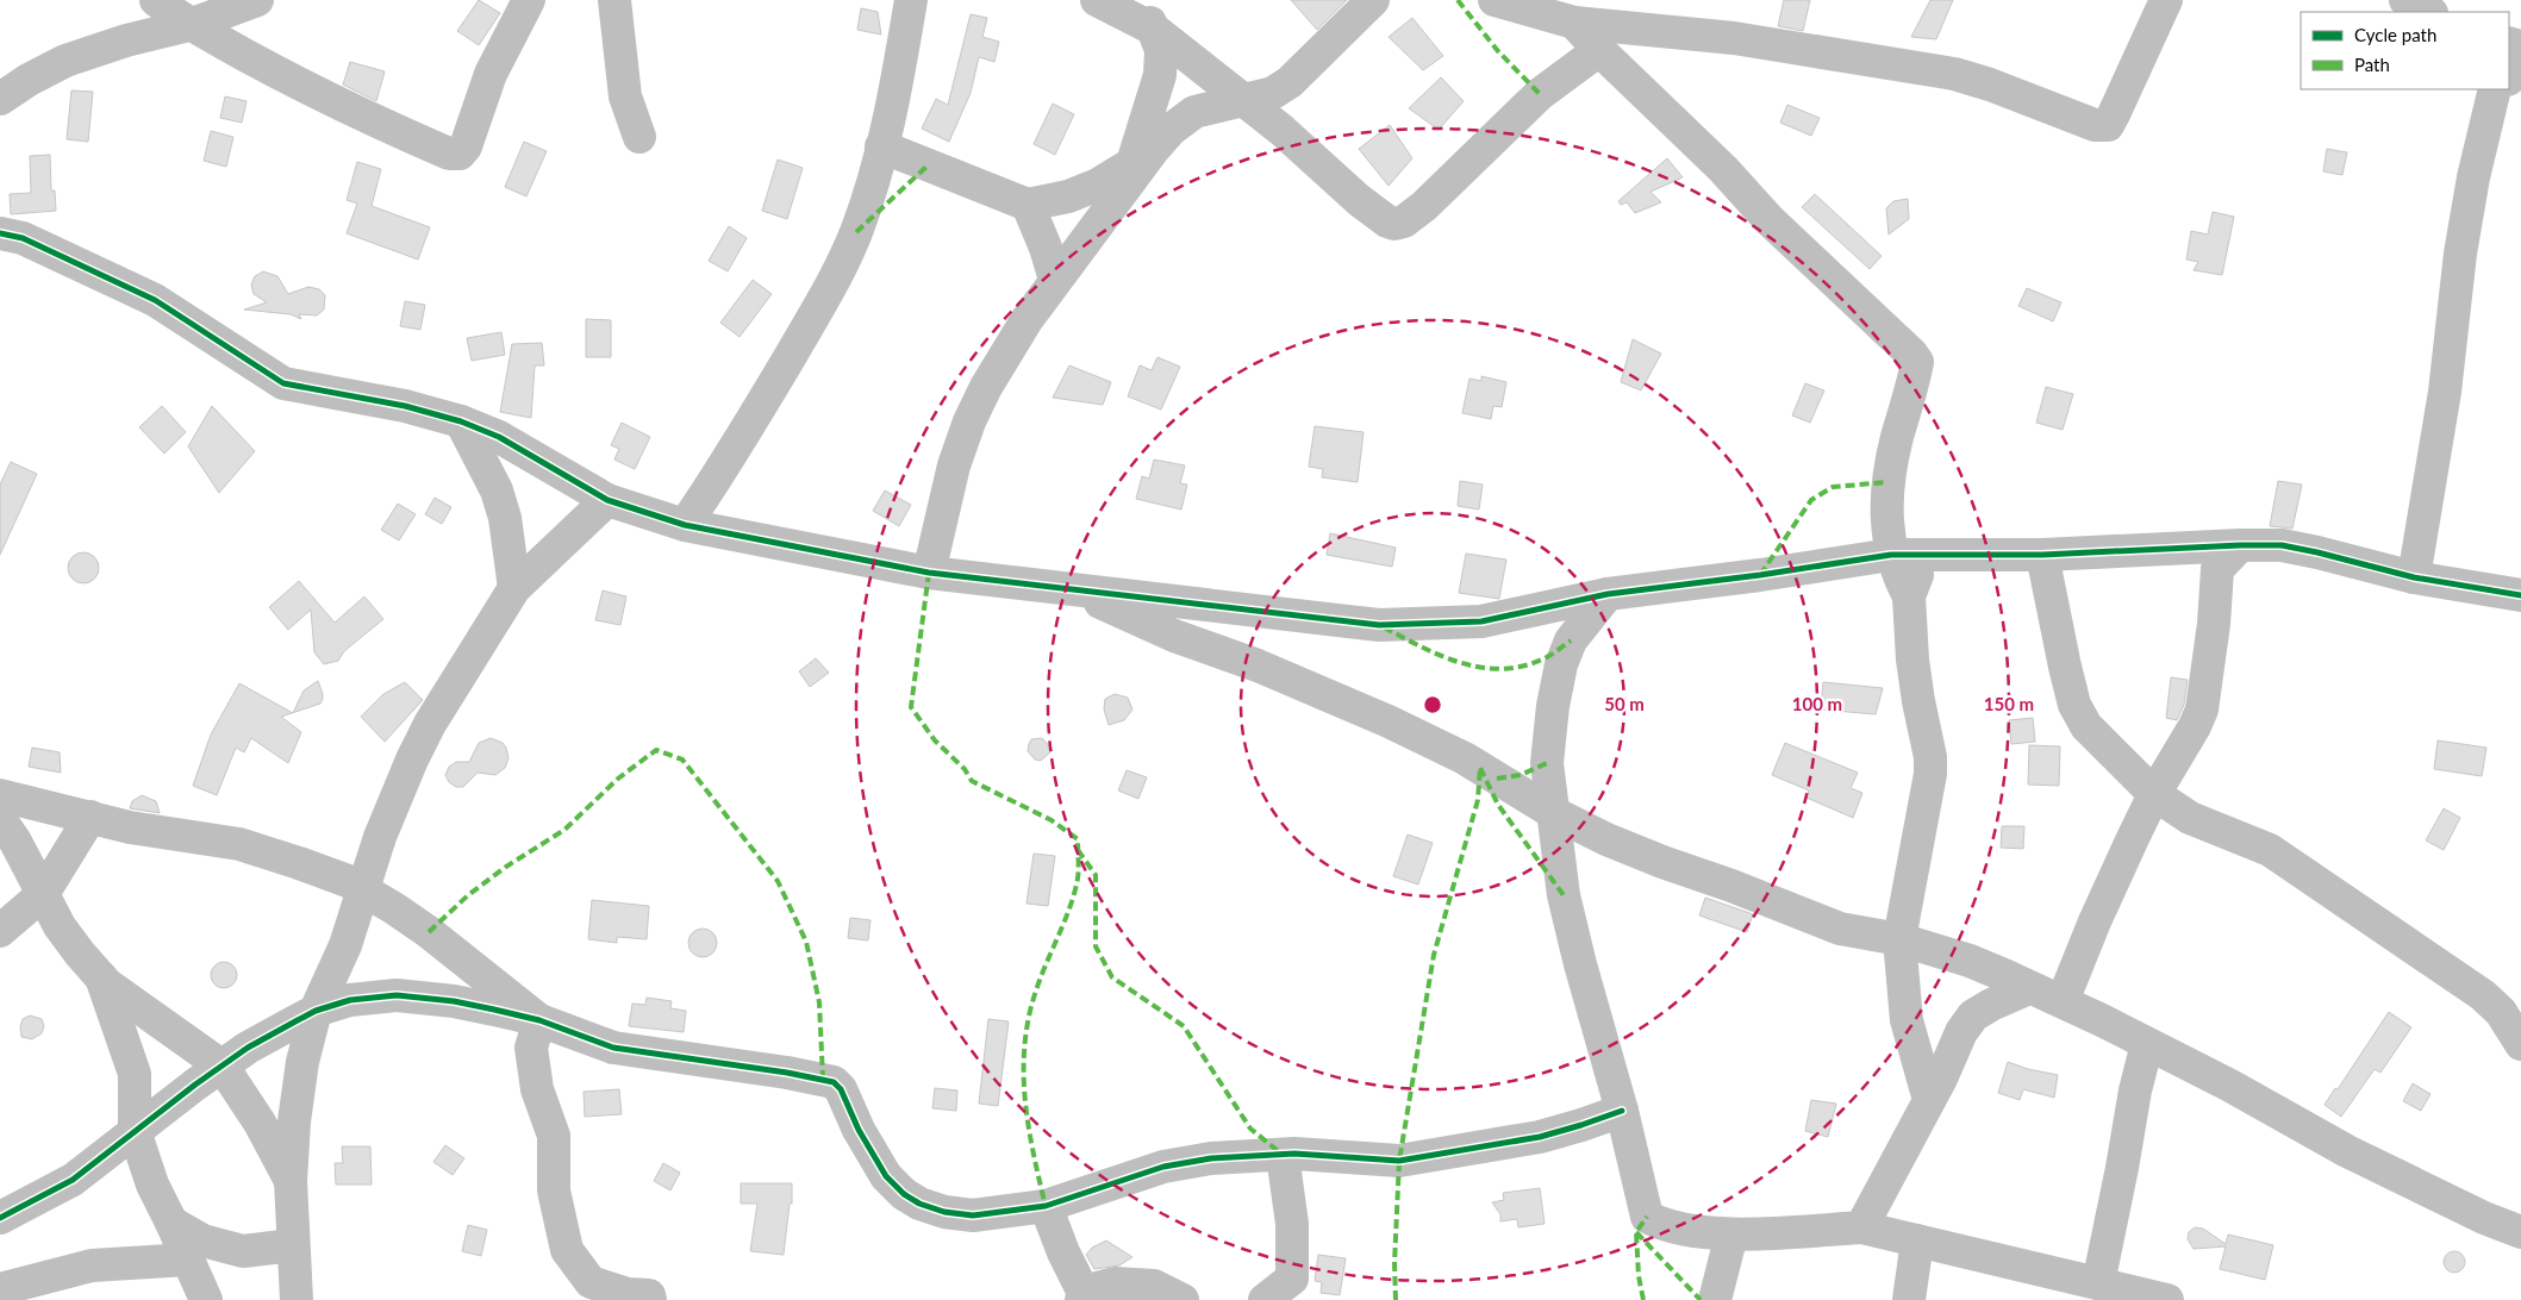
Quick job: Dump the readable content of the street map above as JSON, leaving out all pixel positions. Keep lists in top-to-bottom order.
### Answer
{
  "legend": ["Cycle path", "Path"],
  "rings": ["50 m", "100 m", "150 m"]
}
